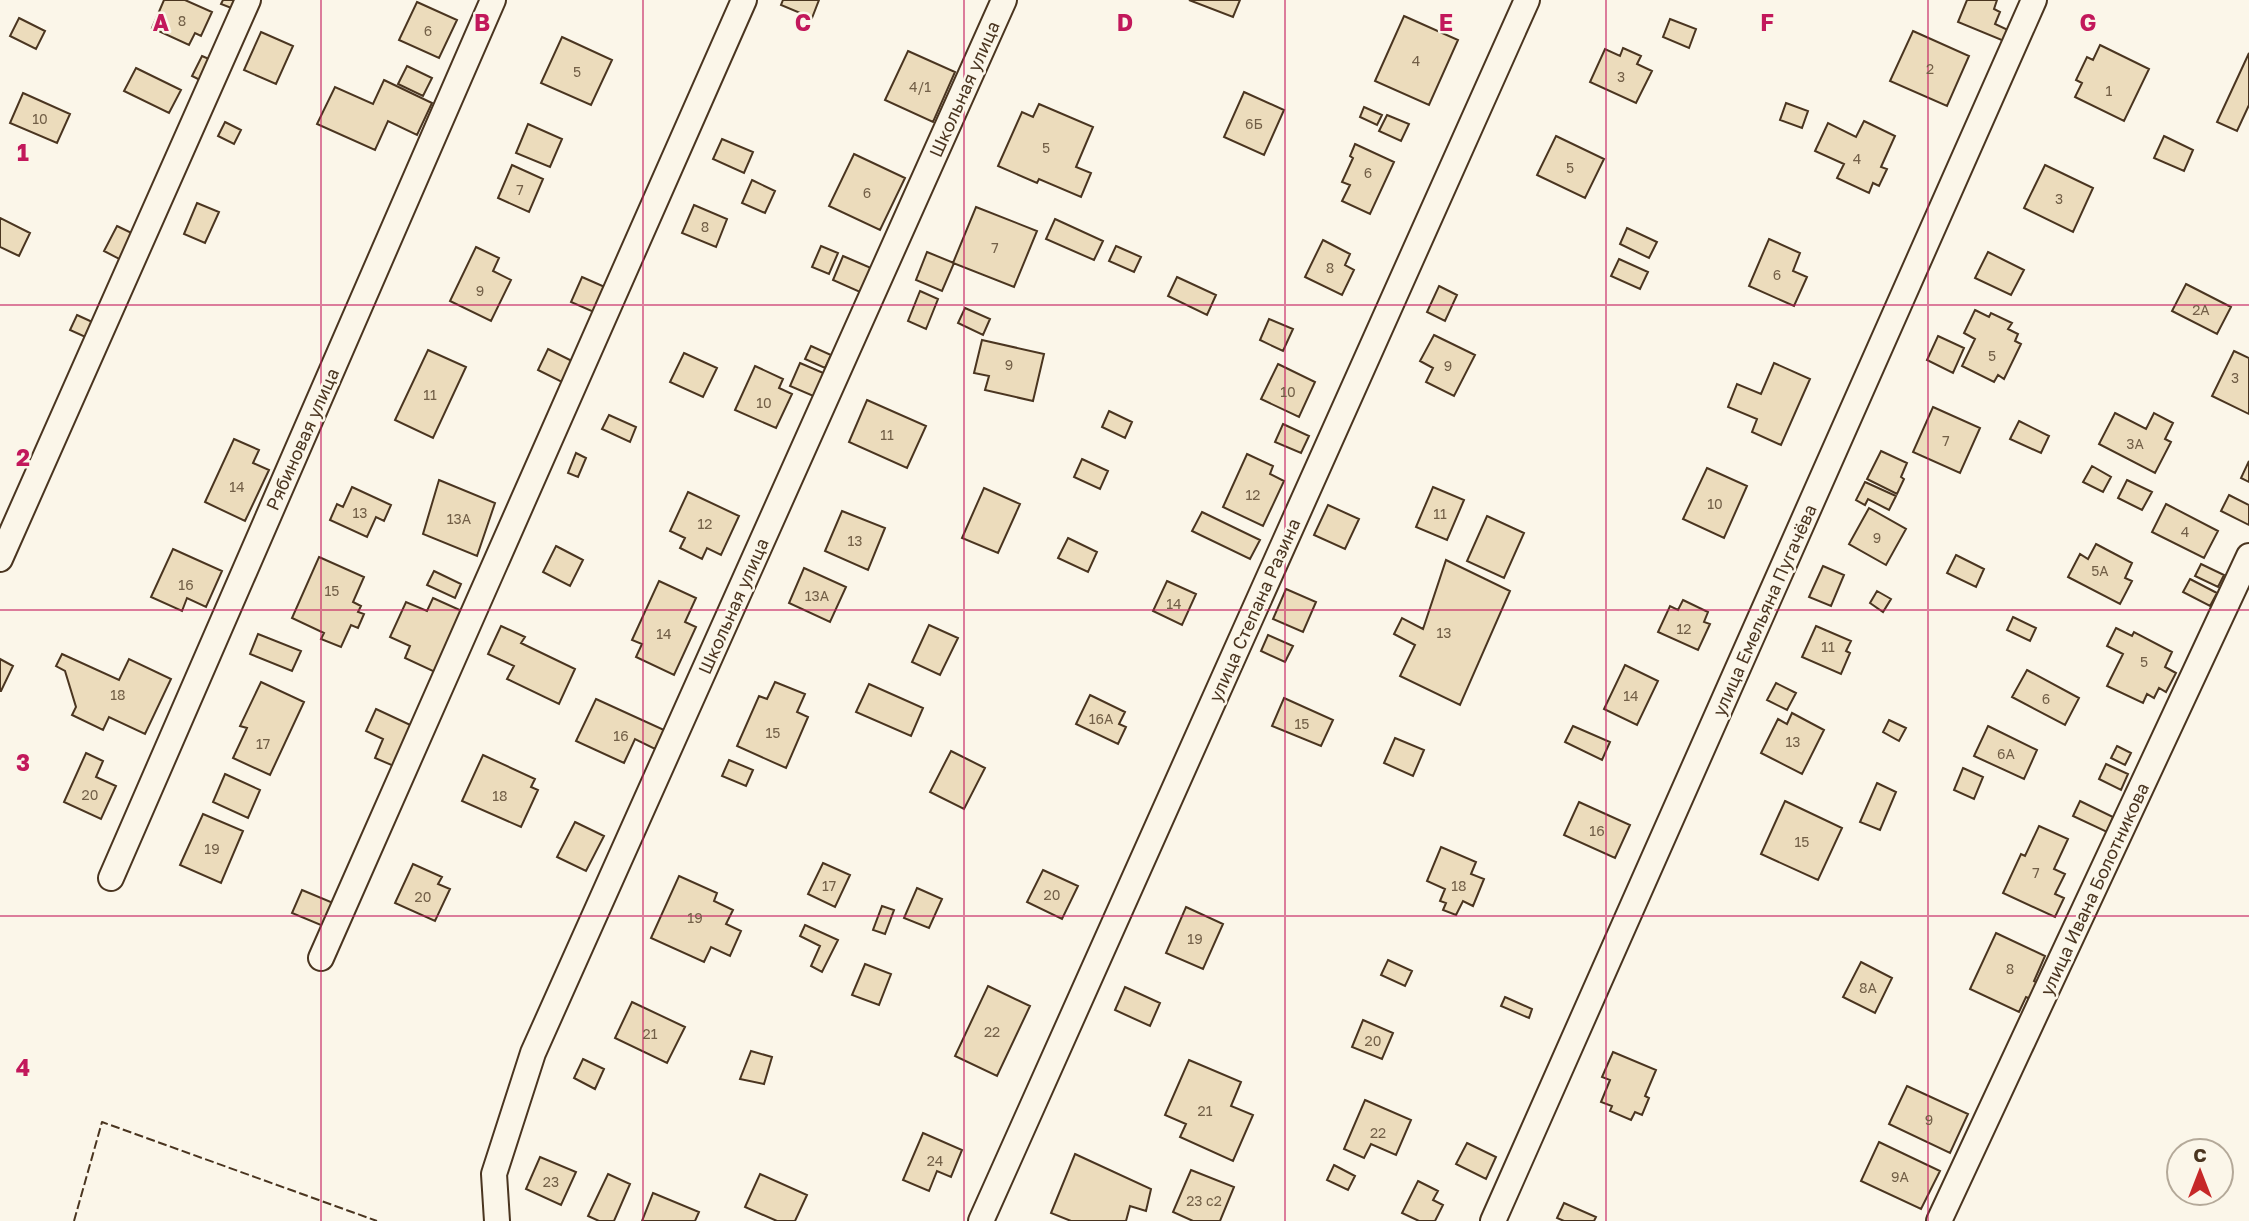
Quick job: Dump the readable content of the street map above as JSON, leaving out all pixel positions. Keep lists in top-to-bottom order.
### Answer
{
  "streets": {
    "street": [
      "Школьная улица",
      "Рябиновая улица",
      "улица Степана Разина",
      "улица Емельяна Пугачёва",
      "улица Ивана Болотникова"
    ]
  },
  "house_numbers": [
    "8",
    "6",
    "4",
    "2",
    "5",
    "3",
    "4/1",
    "1",
    "10",
    "6Б",
    "5",
    "4",
    "5",
    "6",
    "7",
    "6",
    "3",
    "8",
    "7",
    "8",
    "6",
    "9",
    "2А",
    "5",
    "9",
    "9",
    "3",
    "10",
    "11",
    "10",
    "11",
    "7",
    "3А",
    "14",
    "12",
    "10",
    "13",
    "11",
    "13А",
    "12",
    "4",
    "9",
    "13",
    "5А",
    "16",
    "15",
    "13А",
    "14",
    "12",
    "13",
    "14",
    "11",
    "5",
    "18",
    "14",
    "6",
    "16А",
    "15",
    "15",
    "16",
    "13",
    "17",
    "6А",
    "20",
    "18",
    "16",
    "15",
    "19",
    "7",
    "17",
    "18",
    "20",
    "20",
    "19",
    "19",
    "8",
    "8А",
    "22",
    "21",
    "20",
    "21",
    "9",
    "22",
    "24",
    "9А",
    "23",
    "23 с2"
  ],
  "north": "top",
  "grid": {
    "columns": [
      "A",
      "B",
      "C",
      "D",
      "E",
      "F",
      "G"
    ],
    "rows": [
      "1",
      "2",
      "3",
      "4"
    ]
  }
}
